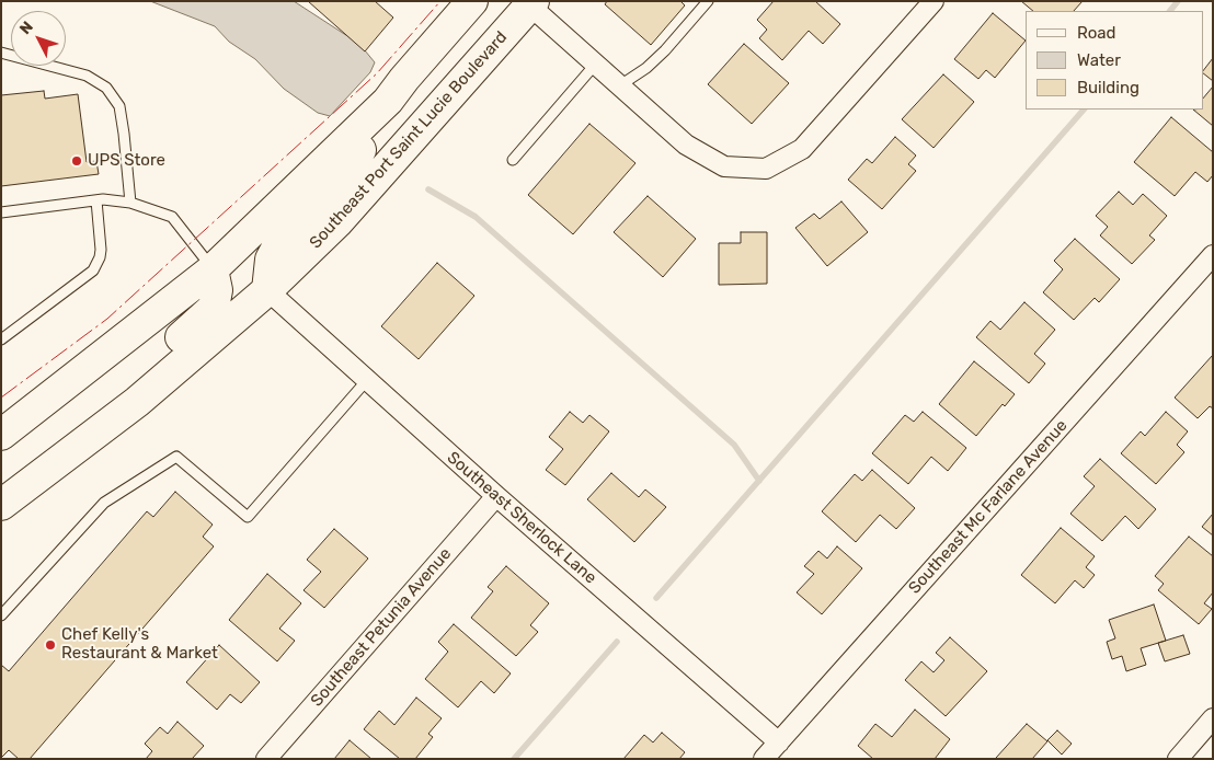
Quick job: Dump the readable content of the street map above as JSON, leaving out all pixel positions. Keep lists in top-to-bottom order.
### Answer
{
  "streets": {
    "main road": ["Southeast Port Saint Lucie Boulevard"],
    "street": ["Southeast Mc Farlane Avenue", "Southeast Sherlock Lane", "Southeast Petunia Avenue"]
  },
  "crossings": [
    ["Southeast Port Saint Lucie Boulevard", "Southeast Sherlock Lane"],
    ["Southeast Mc Farlane Avenue", "Southeast Sherlock Lane"],
    ["Southeast Sherlock Lane", "Southeast Petunia Avenue"]
  ],
  "places": ["UPS Store", "Chef Kelly's Restaurant & Market"],
  "legend": ["Road", "Water", "Building"],
  "north": "top left"
}
